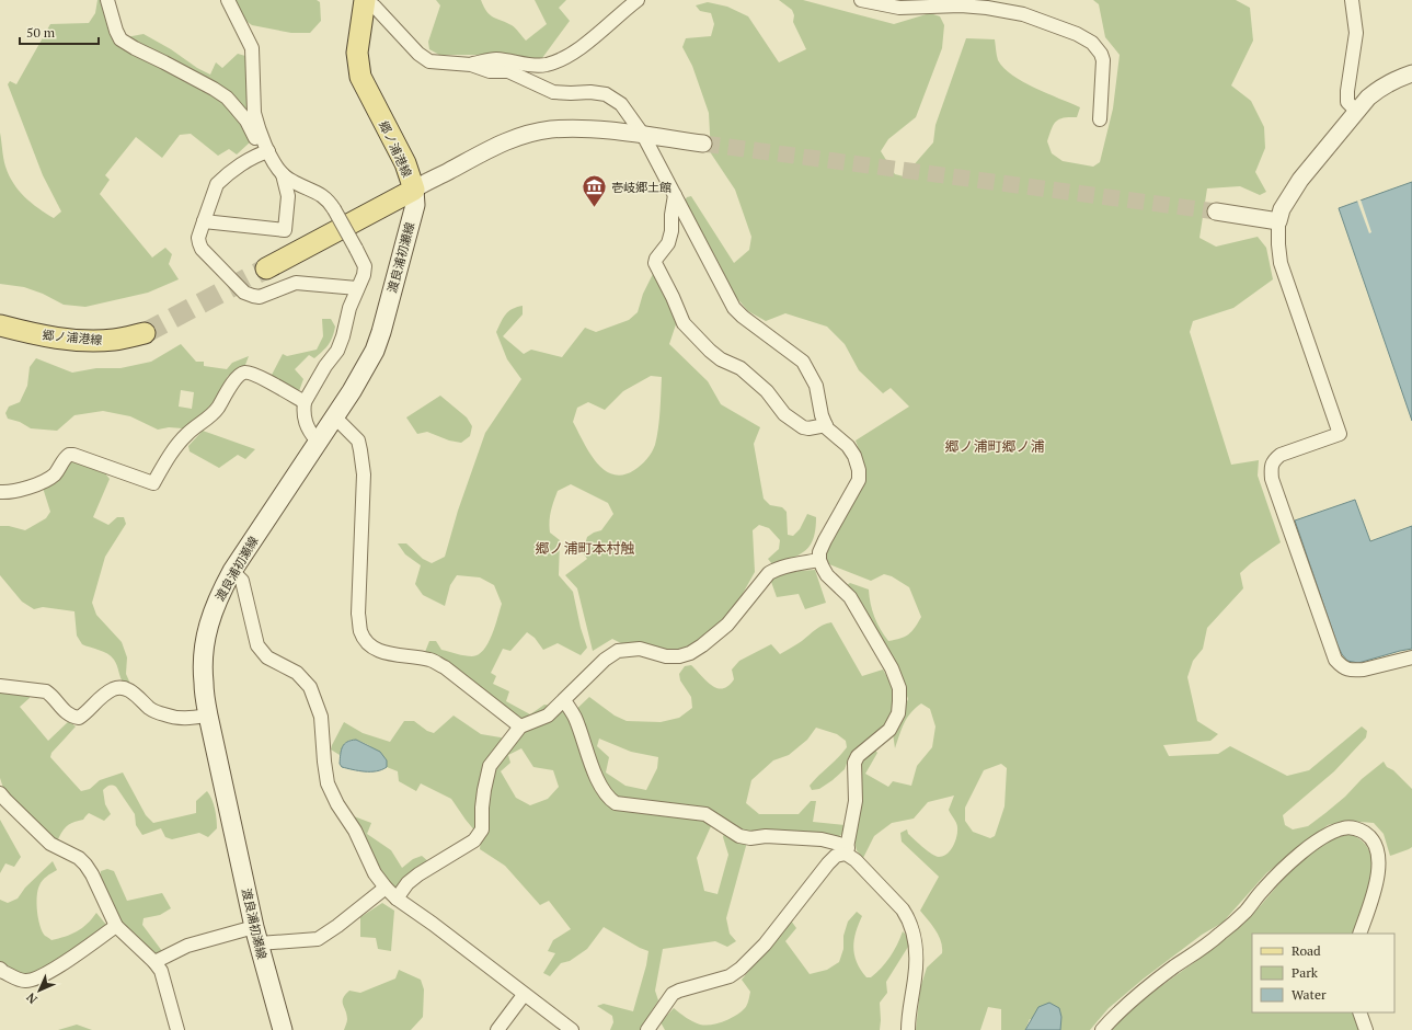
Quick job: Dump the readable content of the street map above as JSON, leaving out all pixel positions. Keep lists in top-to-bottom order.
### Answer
{
  "streets": {
    "main road": ["郷ノ浦港線", "渡良浦初瀬線"]
  },
  "crossings": [
    ["郷ノ浦港線", "渡良浦初瀬線"]
  ],
  "districts": ["郷ノ浦町郷ノ浦", "郷ノ浦町本村触"],
  "places": {
    "museum": ["壱岐郷土館"]
  },
  "legend": ["Road", "Park", "Water"],
  "scale_bar": "50 m",
  "north": "bottom left"
}
